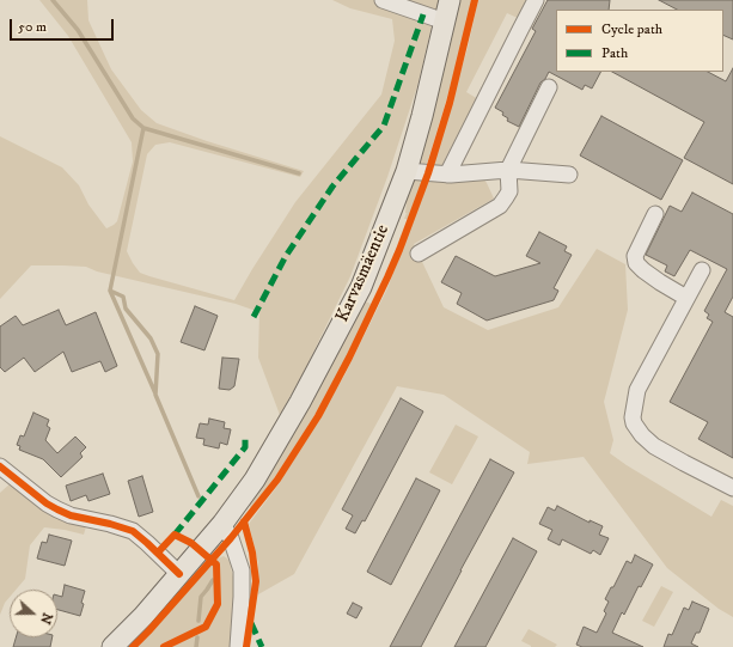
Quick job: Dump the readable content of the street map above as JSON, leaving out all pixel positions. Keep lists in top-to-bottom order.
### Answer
{
  "streets": {
    "main road": ["Karvasmäentie"]
  },
  "legend": ["Cycle path", "Path"],
  "scale_bar": "50 m",
  "north": "right"
}
